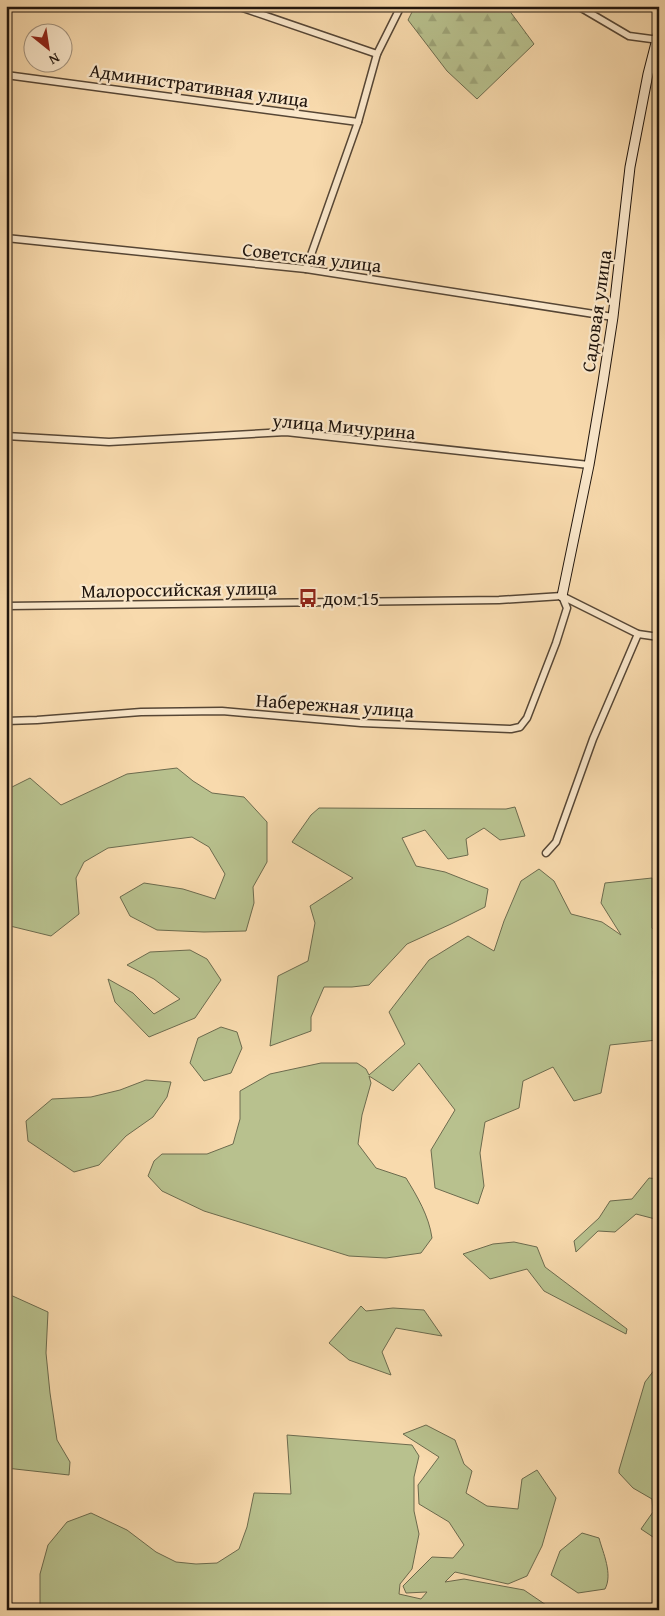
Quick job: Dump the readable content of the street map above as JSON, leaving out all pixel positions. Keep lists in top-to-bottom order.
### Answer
{
  "streets": {
    "street": [
      "Административная улица",
      "Советская улица",
      "Садовая улица",
      "улица Мичурина",
      "Малороссийская улица",
      "Набережная улица"
    ]
  },
  "crossings": [
    ["Советская улица", "Садовая улица"],
    ["Садовая улица", "улица Мичурина"],
    ["Садовая улица", "Малороссийская улица"],
    ["Садовая улица", "Набережная улица"],
    ["Малороссийская улица", "Набережная улица"]
  ],
  "places": {
    "bus stop": ["дом 15"]
  },
  "north": "bottom right"
}
